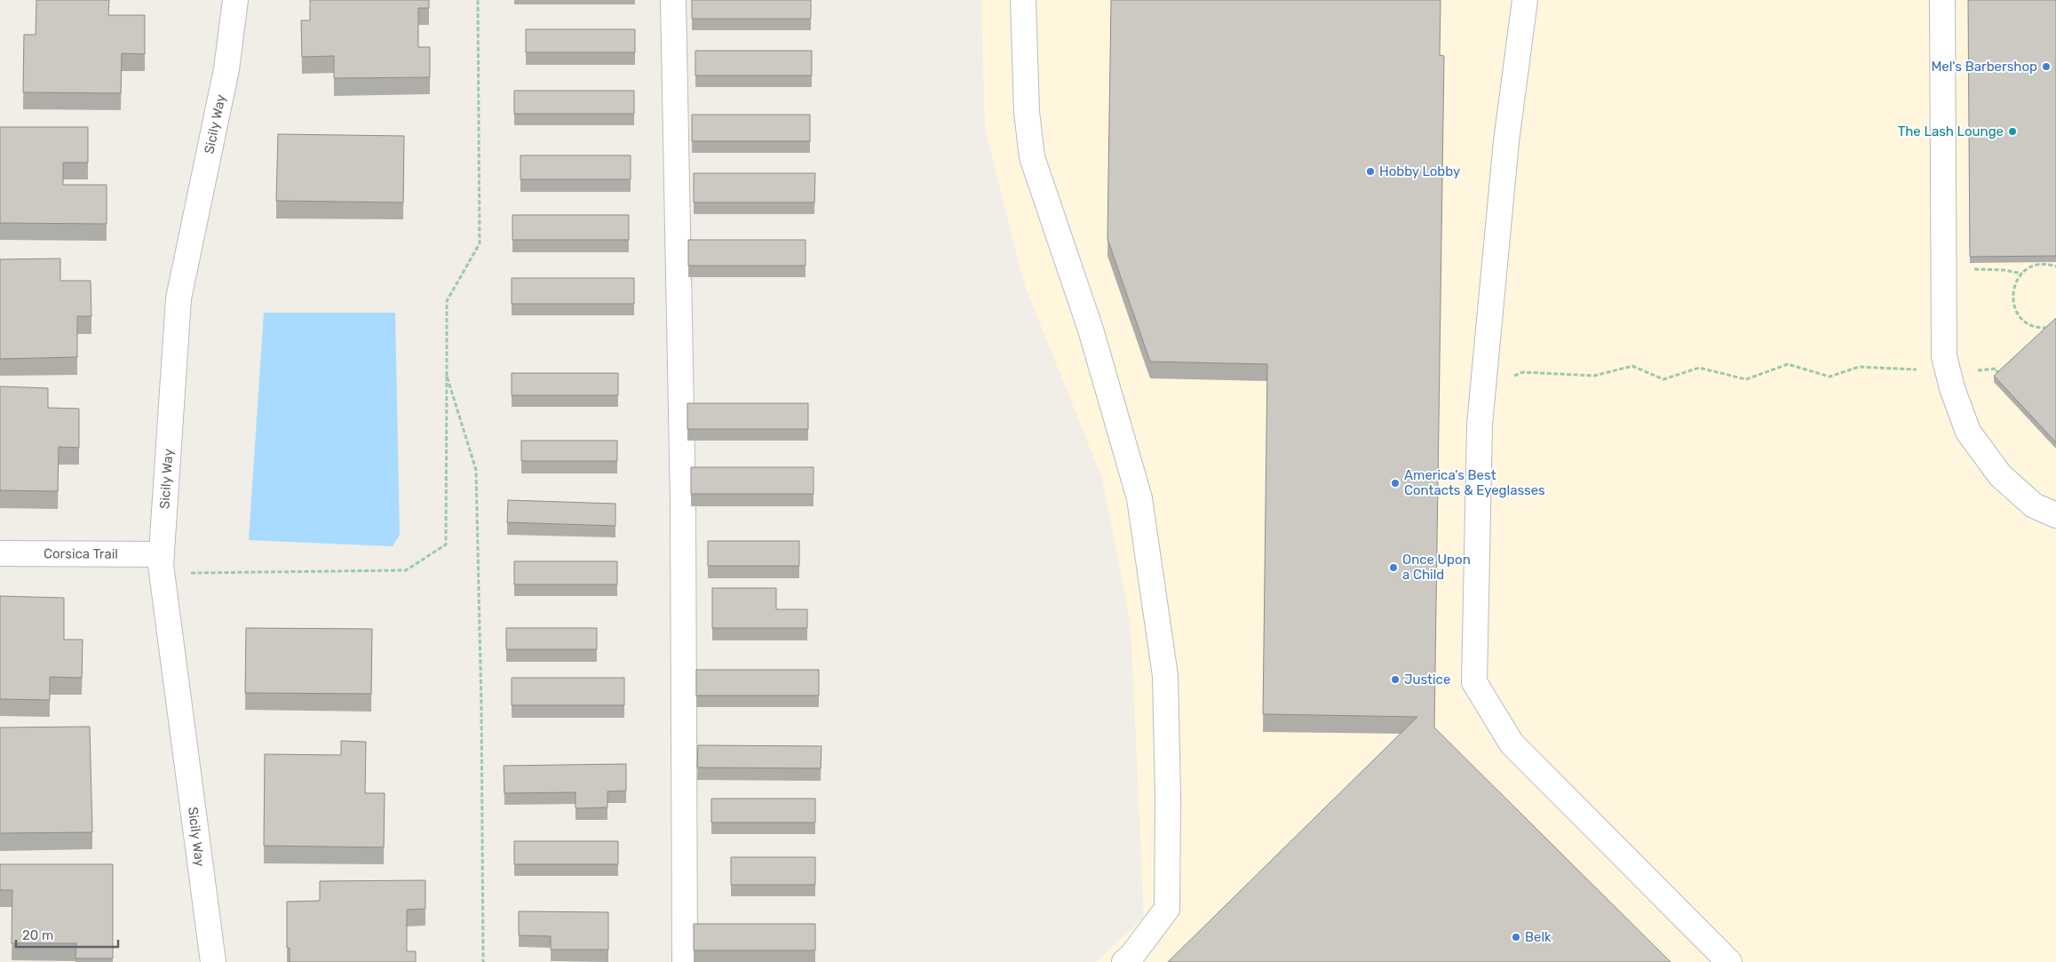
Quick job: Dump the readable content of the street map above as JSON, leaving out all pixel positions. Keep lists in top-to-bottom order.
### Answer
{
  "streets": {
    "street": ["Sicily Way", "Corsica Trail"]
  },
  "crossings": [
    ["Sicily Way", "Corsica Trail"]
  ],
  "places": [
    "Mel's Barbershop",
    "The Lash Lounge",
    "Hobby Lobby",
    "America's Best Contacts & Eyeglasses",
    "Once Upon a Child",
    "Justice",
    "Belk"
  ],
  "scale_bar": "20 m"
}
